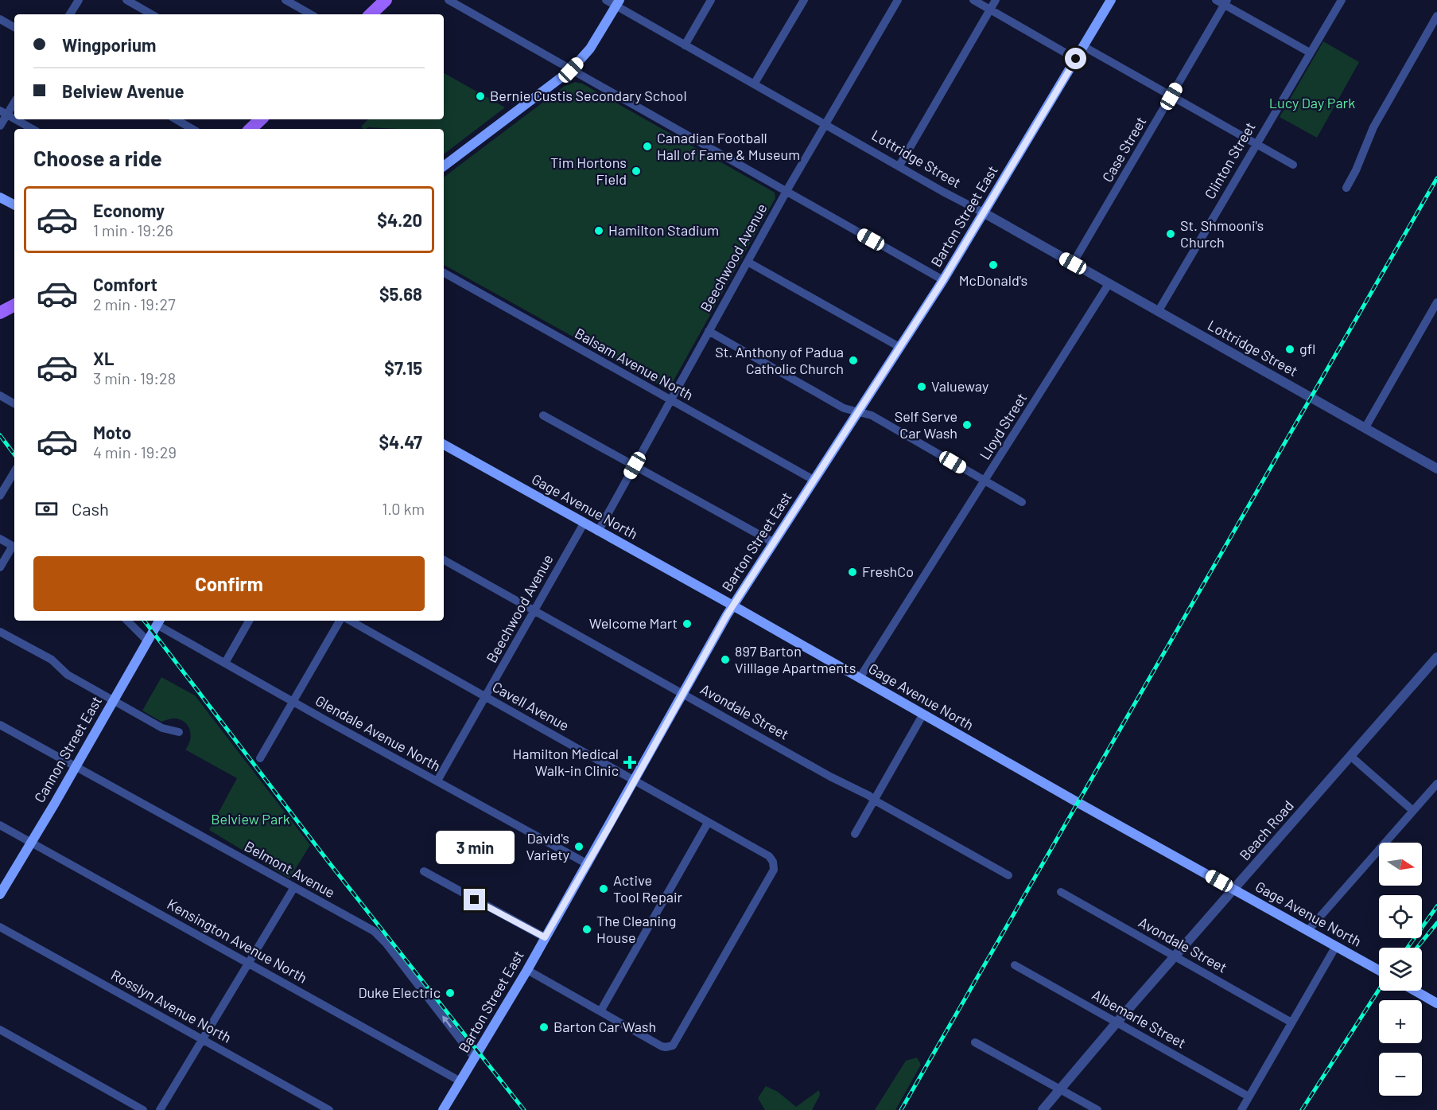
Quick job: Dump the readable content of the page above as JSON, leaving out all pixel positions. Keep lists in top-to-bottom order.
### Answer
{
  "streets": {
    "main road": ["Barton Street East", "Gage Avenue North", "Cannon Street East"],
    "street": [
      "Case Street",
      "Lottridge Street",
      "Clinton Street",
      "Beechwood Avenue",
      "Balsam Avenue North",
      "Lloyd Street",
      "Cavell Avenue",
      "Avondale Street",
      "Glendale Avenue North",
      "Beach Road",
      "Belmont Avenue",
      "Kensington Avenue North",
      "Rosslyn Avenue North",
      "Albemarle Street"
    ]
  },
  "crossings": [
    ["Case Street", "Lottridge Street"],
    ["Lottridge Street", "Clinton Street"],
    ["Lottridge Street", "Barton Street East"],
    ["Lottridge Street", "Beechwood Avenue"],
    ["Lottridge Street", "Lloyd Street"],
    ["Barton Street East", "Balsam Avenue North"],
    ["Barton Street East", "Gage Avenue North"],
    ["Barton Street East", "Cavell Avenue"],
    ["Barton Street East", "Avondale Street"],
    ["Barton Street East", "Glendale Avenue North"],
    ["Barton Street East", "Belmont Avenue"],
    ["Barton Street East", "Kensington Avenue North"],
    ["Beechwood Avenue", "Balsam Avenue North"],
    ["Beechwood Avenue", "Gage Avenue North"],
    ["Beechwood Avenue", "Cavell Avenue"],
    ["Beechwood Avenue", "Avondale Street"],
    ["Beechwood Avenue", "Glendale Avenue North"],
    ["Lloyd Street", "Gage Avenue North"],
    ["Gage Avenue North", "Beach Road"],
    ["Avondale Street", "Beach Road"],
    ["Glendale Avenue North", "Cannon Street East"],
    ["Cannon Street East", "Belmont Avenue"],
    ["Cannon Street East", "Kensington Avenue North"],
    ["Beach Road", "Albemarle Street"]
  ],
  "one_way": ["Belmont Avenue"],
  "parks": ["Lucy Day Park", "Belview Park"],
  "places": {
    "other": [
      "Bernie Custis Secondary School",
      "Canadian Football Hall of Fame & Museum",
      "Tim Hortons Field",
      "Hamilton Stadium",
      "St. Shmooni's Church",
      "McDonald's",
      "gfl",
      "St. Anthony of Padua Catholic Church",
      "Valueway",
      "Self Serve Car Wash",
      "FreshCo",
      "Welcome Mart",
      "897 Barton Villlage Apartments",
      "David's Variety",
      "Active Tool Repair",
      "The Cleaning House",
      "Duke Electric",
      "Barton Car Wash"
    ],
    "health": ["Hamilton Medical Walk-in Clinic"]
  },
  "north": "right",
  "page": {
    "banner": ["Wingporium", "Belview Avenue"],
    "heading": "Choose a ride",
    "list": [
      {
        "name": "Economy",
        "note": "1 min · 19:26",
        "value": "$4.20"
      },
      {
        "name": "Comfort",
        "note": "2 min · 19:27",
        "value": "$5.68"
      },
      {
        "name": "XL",
        "note": "3 min · 19:28",
        "value": "$7.15"
      },
      {
        "name": "Moto",
        "note": "4 min · 19:29",
        "value": "$4.47"
      }
    ],
    "pay": ["Cash", "1.0 km"],
    "buttons": "Confirm",
    "bubble": "3 min",
    "map_buttons": ["+", "−"]
  }
}
